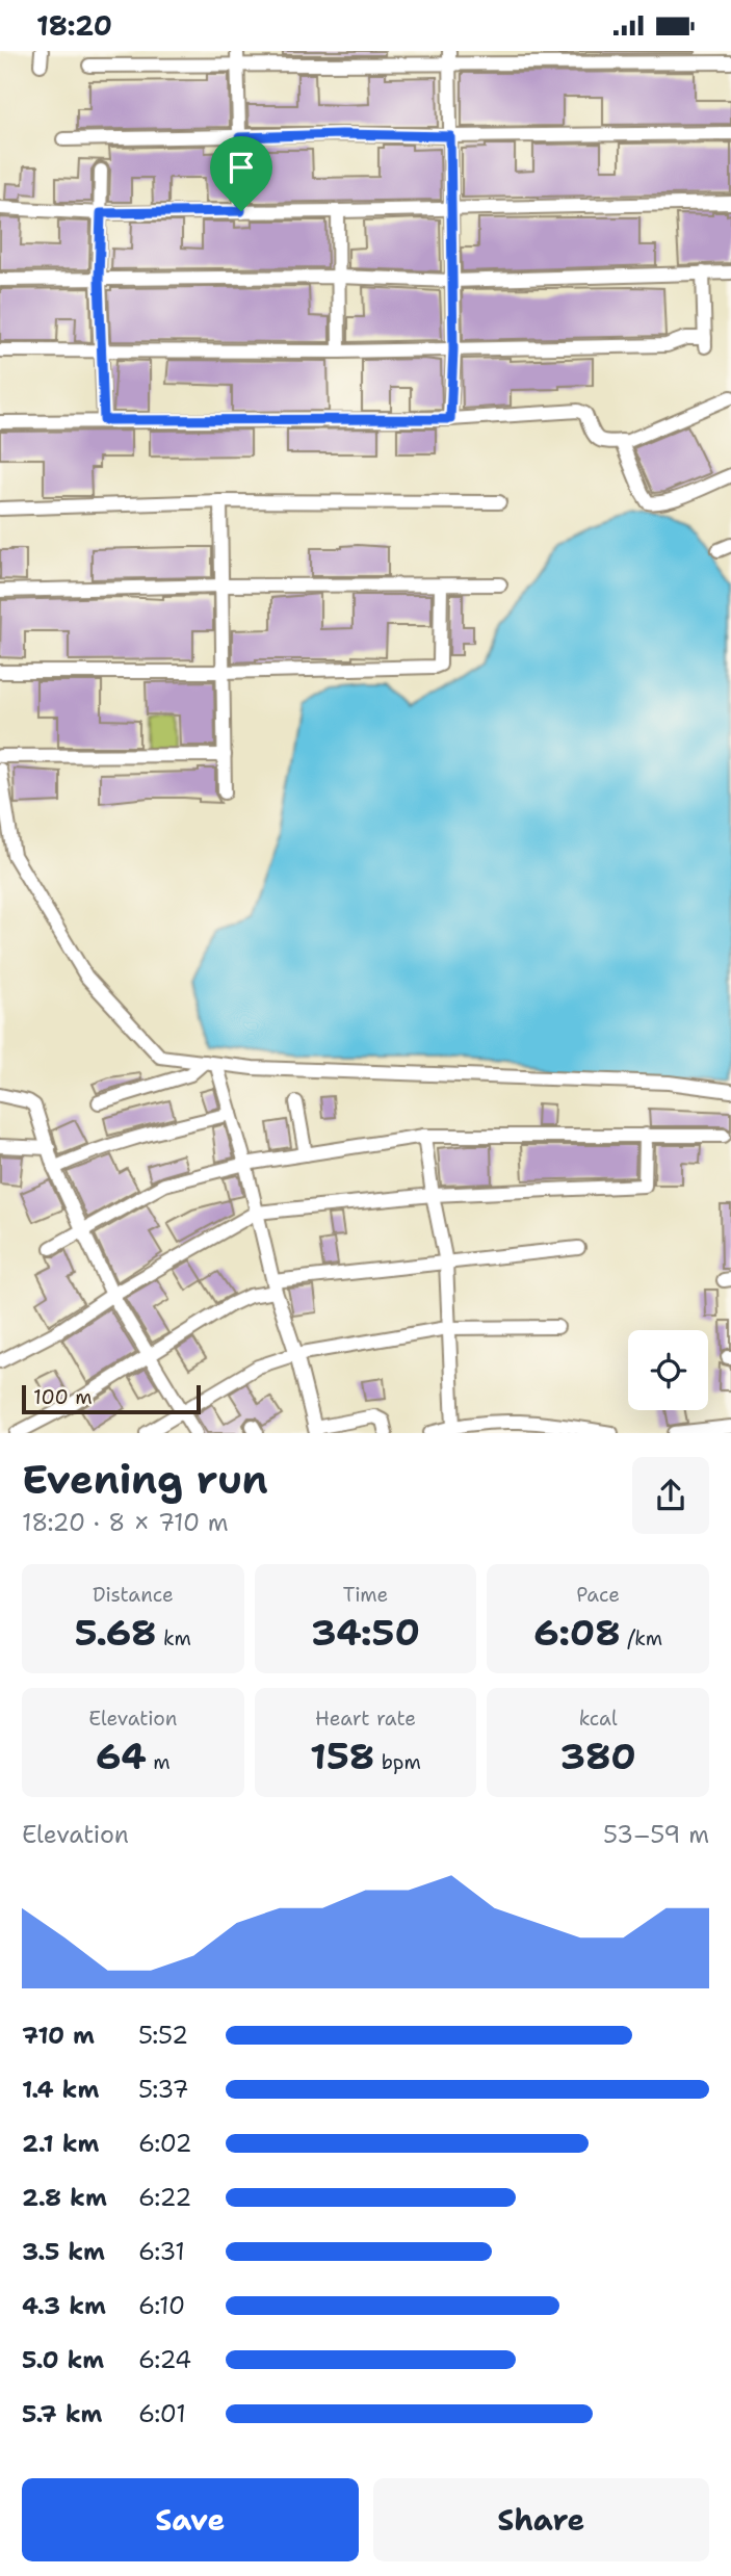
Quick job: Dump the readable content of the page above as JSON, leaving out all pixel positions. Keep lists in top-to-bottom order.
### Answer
{
  "scale_bar": "100 m",
  "page": {
    "status": "18:20",
    "scale": "100 m",
    "heading": ["Evening run", "18:20 · 8 × 710 m"],
    "stats": [
      ["Distance", "5.68 km"],
      ["Time", "34:50"],
      ["Pace", "6:08 /km"],
      ["Elevation", "64 m"],
      ["Heart rate", "158 bpm"],
      ["kcal", "380"]
    ],
    "chart": ["Elevation", "53–59 m"],
    "list": [
      {
        "name": "710 m",
        "note": "5:52"
      },
      {
        "name": "1.4 km",
        "note": "5:37"
      },
      {
        "name": "2.1 km",
        "note": "6:02"
      },
      {
        "name": "2.8 km",
        "note": "6:22"
      },
      {
        "name": "3.5 km",
        "note": "6:31"
      },
      {
        "name": "4.3 km",
        "note": "6:10"
      },
      {
        "name": "5.0 km",
        "note": "6:24"
      },
      {
        "name": "5.7 km",
        "note": "6:01"
      }
    ],
    "buttons": ["Save", "Share"]
  }
}
